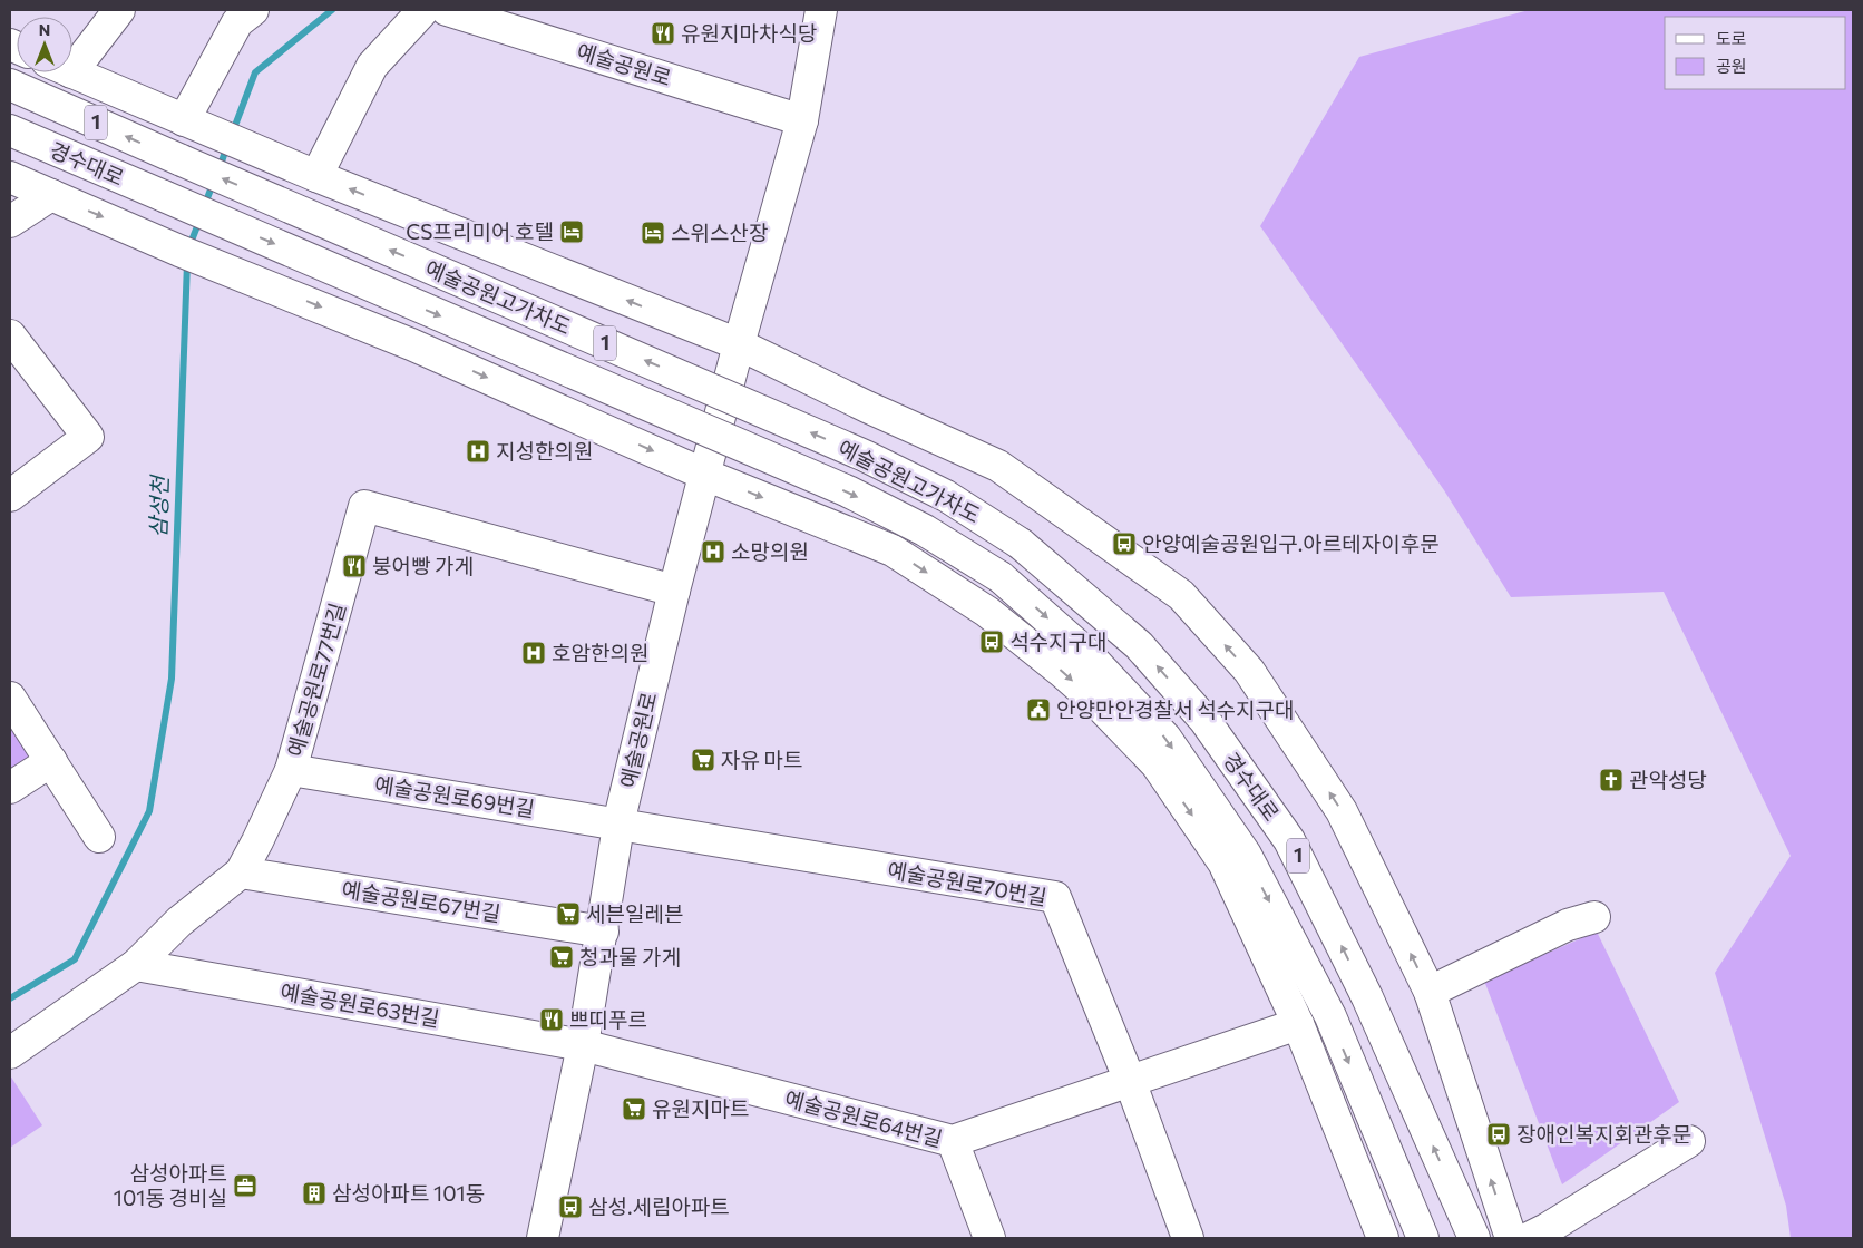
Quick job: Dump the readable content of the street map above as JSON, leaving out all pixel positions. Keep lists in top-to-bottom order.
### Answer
{
  "streets": {
    "main road": [
      "예술공원로",
      "1",
      "경수대로",
      "예술공원고가차도",
      "예술공원로77번길",
      "예술공원로69번길",
      "예술공원로70번길",
      "예술공원로67번길",
      "예술공원로63번길",
      "예술공원로64번길"
    ]
  },
  "crossings": [
    ["예술공원로", "예술공원로77번길"],
    ["예술공원로", "예술공원로69번길"],
    ["예술공원로", "예술공원로70번길"],
    ["예술공원로", "예술공원로67번길"],
    ["예술공원로", "예술공원로63번길"],
    ["예술공원로", "예술공원로64번길"],
    ["경수대로", "예술공원고가차도"],
    ["예술공원로77번길", "예술공원로69번길"],
    ["예술공원로77번길", "예술공원로67번길"],
    ["예술공원로77번길", "예술공원로63번길"],
    ["예술공원로69번길", "예술공원로70번길"],
    ["예술공원로70번길", "예술공원로64번길"],
    ["예술공원로63번길", "예술공원로64번길"]
  ],
  "water": ["삼성천"],
  "places": {
    "restaurant": ["유원지마차식당", "붕어빵 가게", "쁘띠푸르"],
    "hotel": ["CS프리미어 호텔", "스위스산장"],
    "hospital": ["지성한의원", "소망의원", "호암한의원"],
    "bus stop": [
      "안양예술공원입구.아르테자이후문",
      "석수지구대",
      "장애인복지회관후문",
      "삼성.세림아파트"
    ],
    "public building": ["안양만안경찰서 석수지구대"],
    "supermarket": [
      "자유 마트",
      "세븐일레븐",
      "청과물 가게",
      "유원지마트"
    ],
    "church": ["관악성당"],
    "office": ["삼성아파트 101동 경비실"],
    "building": ["삼성아파트 101동"]
  },
  "legend": ["도로", "공원"],
  "north": "top"
}
